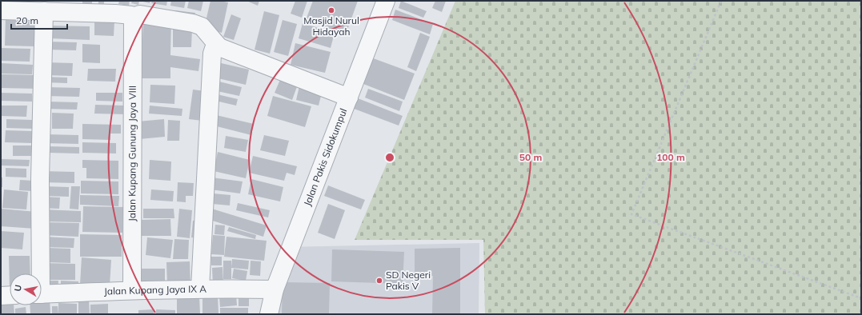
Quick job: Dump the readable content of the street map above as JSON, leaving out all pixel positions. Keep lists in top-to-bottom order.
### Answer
{
  "streets": {
    "street": ["Jalan Kupang Gunung Jaya VIII", "Jalan Pakis Sidokumpul", "Jalan Kupang Jaya IX A"]
  },
  "crossings": [
    ["Jalan Kupang Gunung Jaya VIII", "Jalan Kupang Jaya IX A"],
    ["Jalan Pakis Sidokumpul", "Jalan Kupang Jaya IX A"]
  ],
  "places": ["Masjid Nurul Hidayah", "SD Negeri Pakis V"],
  "scale_bar": "20 m",
  "north": "left",
  "rings": ["50 m", "100 m"]
}
